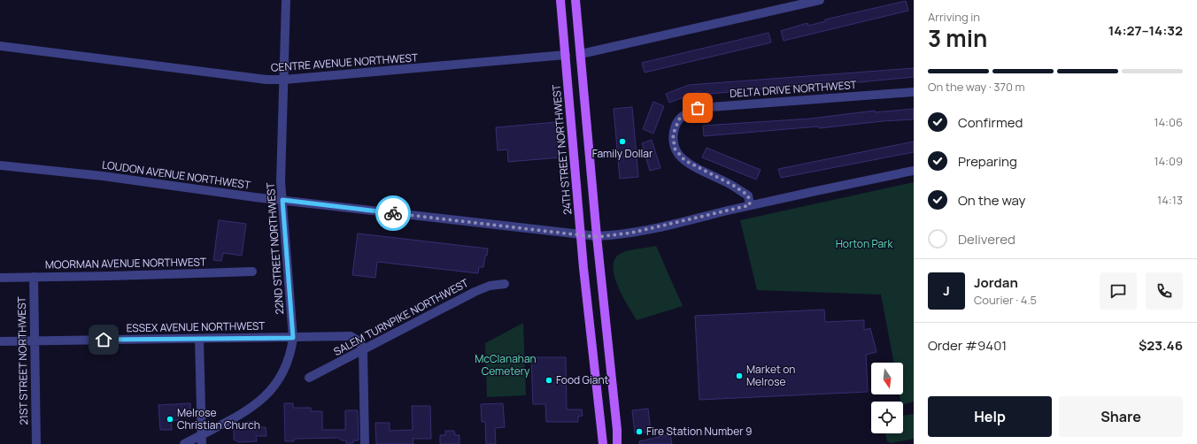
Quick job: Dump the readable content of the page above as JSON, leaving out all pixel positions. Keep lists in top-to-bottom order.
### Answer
{
  "streets": {
    "main road": ["24TH STREET NORTHWEST"],
    "street": [
      "CENTRE AVENUE NORTHWEST",
      "DELTA DRIVE NORTHWEST",
      "LOUDON AVENUE NORTHWEST",
      "22ND STREET NORTHWEST",
      "MOORMAN AVENUE NORTHWEST",
      "SALEM TURNPIKE NORTHWEST",
      "ESSEX AVENUE NORTHWEST",
      "21ST STREET NORTHWEST"
    ]
  },
  "crossings": [
    ["CENTRE AVENUE NORTHWEST", "24TH STREET NORTHWEST"],
    ["CENTRE AVENUE NORTHWEST", "22ND STREET NORTHWEST"],
    ["24TH STREET NORTHWEST", "LOUDON AVENUE NORTHWEST"],
    ["LOUDON AVENUE NORTHWEST", "22ND STREET NORTHWEST"],
    ["22ND STREET NORTHWEST", "ESSEX AVENUE NORTHWEST"],
    ["MOORMAN AVENUE NORTHWEST", "21ST STREET NORTHWEST"],
    ["SALEM TURNPIKE NORTHWEST", "ESSEX AVENUE NORTHWEST"],
    ["ESSEX AVENUE NORTHWEST", "21ST STREET NORTHWEST"]
  ],
  "parks": ["Horton Park", "McClanahan Cemetery"],
  "places": [
    "Family Dollar",
    "Market on Melrose",
    "Food Giant",
    "Melrose Christian Church",
    "Fire Station Number 9"
  ],
  "north": "bottom",
  "page": {
    "heading": ["3 min", "Arriving in", "14:27–14:32"],
    "panel": [
      "Jordan",
      "Courier · 4.5",
      "Order #9401",
      "$23.46"
    ],
    "bar": "On the way · 370 m",
    "list": [
      ["Confirmed", "14:06"],
      ["Preparing", "14:09"],
      ["On the way", "14:13"],
      "Delivered"
    ],
    "round": "J",
    "buttons": ["Help", "Share"]
  }
}
